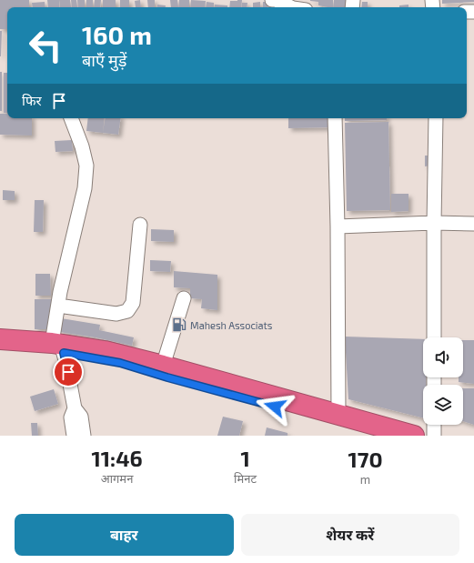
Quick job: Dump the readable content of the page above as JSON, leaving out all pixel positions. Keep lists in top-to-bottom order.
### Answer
{
  "places": {
    "fuel station": ["Mahesh Associats"]
  },
  "page": {
    "turn": ["160 m", "बाएँ मुड़ें"],
    "then": "फिर",
    "eta": [
      "11:46",
      "आगमन",
      "1",
      "मिनट",
      "170",
      "m"
    ],
    "buttons": ["बाहर", "शेयर करें"]
  }
}
